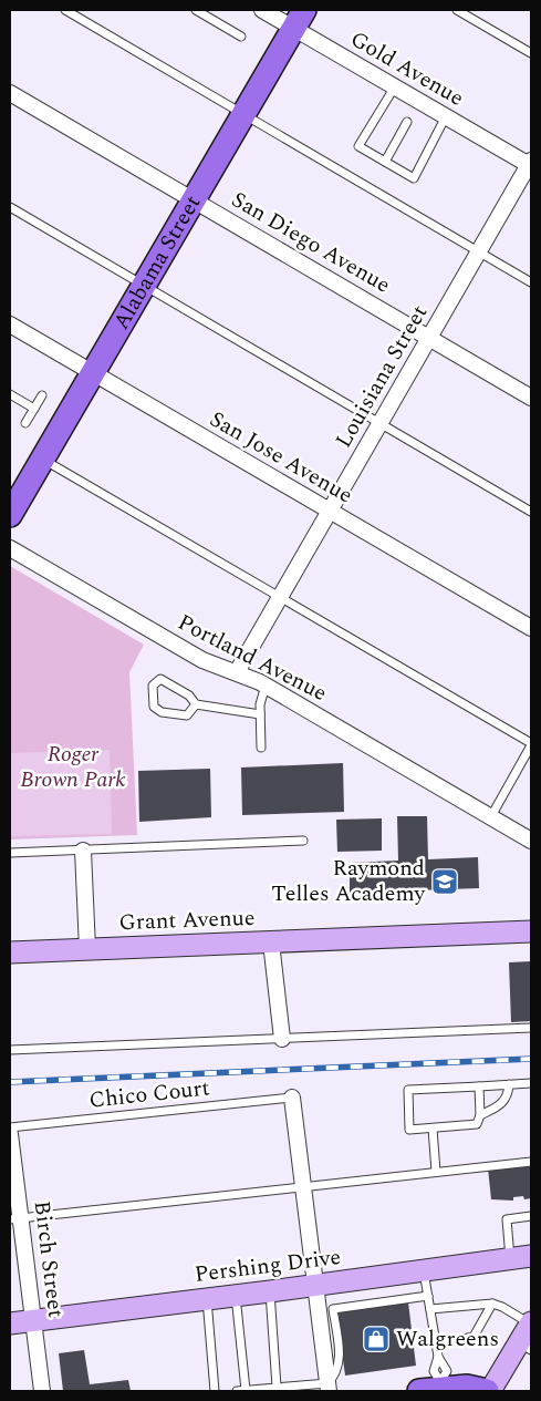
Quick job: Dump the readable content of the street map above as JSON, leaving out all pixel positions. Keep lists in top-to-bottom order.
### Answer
{
  "streets": {
    "main road": ["Alabama Street", "Grant Avenue", "Pershing Drive"],
    "street": [
      "Gold Avenue",
      "San Diego Avenue",
      "Louisiana Street",
      "San Jose Avenue",
      "Portland Avenue",
      "Birch Street"
    ],
    "lane": ["Chico Court"]
  },
  "crossings": [
    ["Gold Avenue", "Alabama Street"],
    ["Gold Avenue", "Louisiana Street"],
    ["San Diego Avenue", "Alabama Street"],
    ["San Diego Avenue", "Louisiana Street"],
    ["Alabama Street", "San Jose Avenue"],
    ["Louisiana Street", "San Jose Avenue"],
    ["Louisiana Street", "Portland Avenue"],
    ["Birch Street", "Pershing Drive"]
  ],
  "parks": ["Roger Brown Park"],
  "places": {
    "school or university": ["Raymond Telles Academy"],
    "shop": ["Walgreens"]
  }
}
